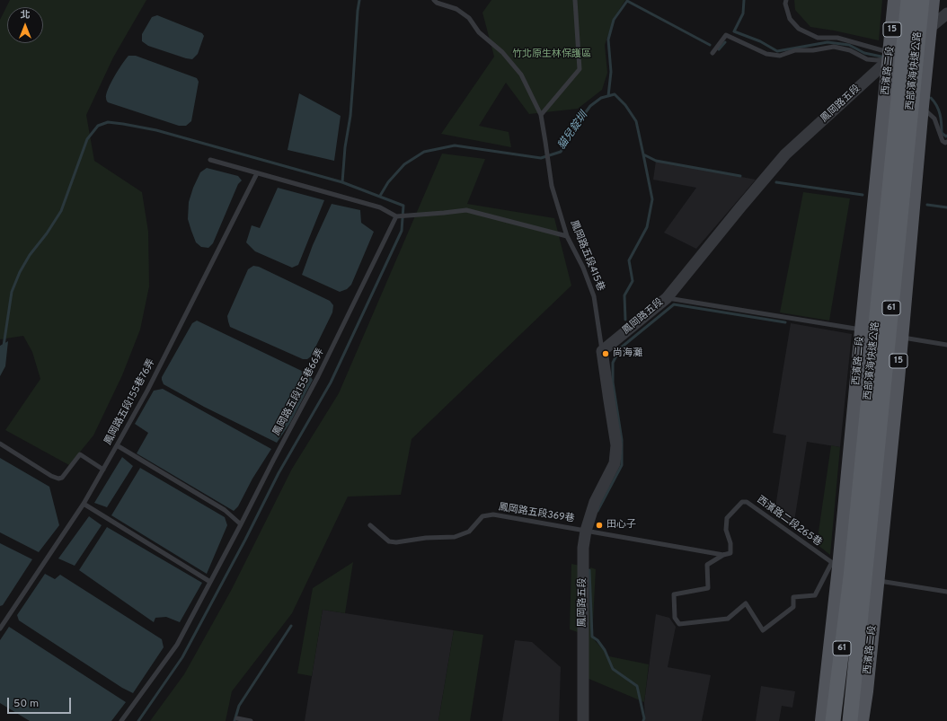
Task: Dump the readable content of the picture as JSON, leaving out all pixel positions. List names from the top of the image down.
{
  "streets": {
    "highway": ["西部濱海快速公路", "61"],
    "main road": ["15", "西濱路二段"],
    "street": ["鳳岡路五段"],
    "lane": [
      "鳳岡路五段415巷",
      "鳳岡路五段155巷66弄",
      "鳳岡路五段155巷76弄",
      "鳳岡路五段369巷",
      "西濱路二段265巷"
    ]
  },
  "crossings": [
    ["西濱路二段", "西部濱海快速公路"],
    ["西濱路二段", "鳳岡路五段"],
    ["西濱路二段", "西濱路二段265巷"],
    ["西部濱海快速公路", "鳳岡路五段"],
    ["西部濱海快速公路", "西濱路二段265巷"],
    ["鳳岡路五段", "鳳岡路五段415巷"],
    ["鳳岡路五段", "鳳岡路五段369巷"]
  ],
  "water": ["貓兒錠圳"],
  "parks": ["竹北原生林保護區"],
  "places": ["尚海灘", "田心子"],
  "scale_bar": "50 m",
  "north": "top"
}
